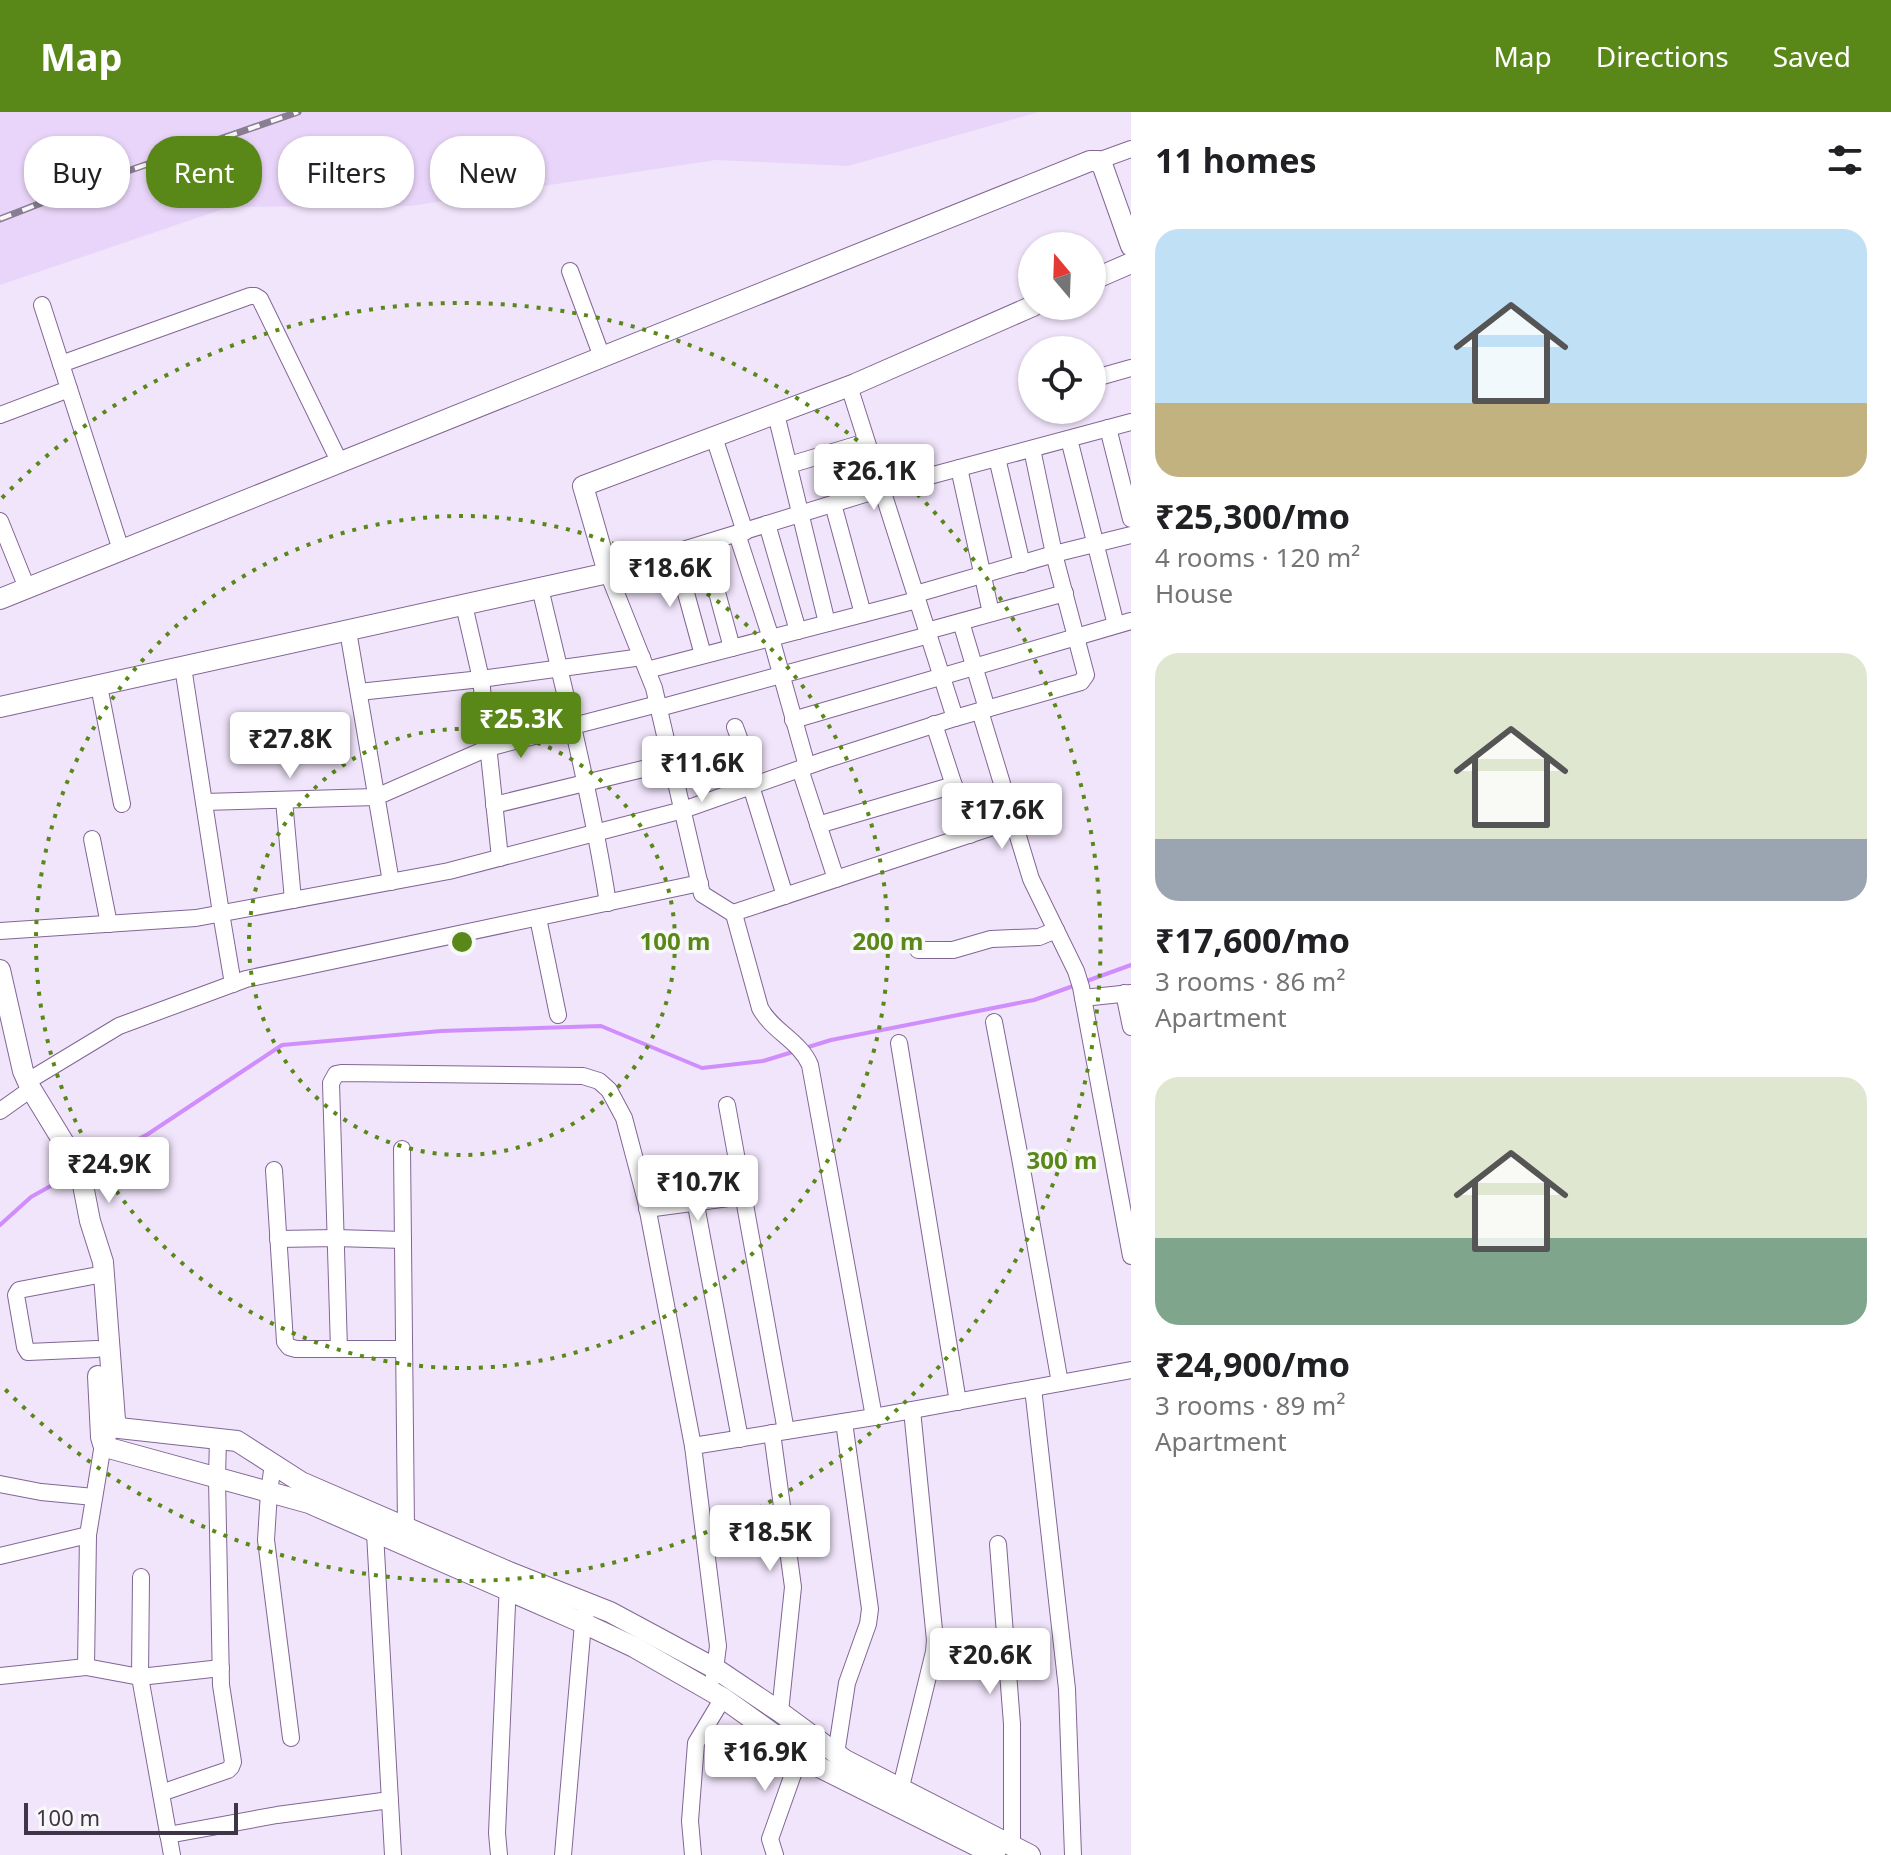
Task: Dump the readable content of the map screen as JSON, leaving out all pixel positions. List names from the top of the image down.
{
  "scale_bar": "100 m",
  "north": "top",
  "page": {
    "header": "Map",
    "nav": ["Map", "Directions", "Saved"],
    "heading": "11 homes",
    "chip": [
      "Buy",
      "Rent",
      "Filters",
      "New"
    ],
    "list": [
      {
        "name": "₹25,300/mo",
        "note": "4 rooms · 120 m² · House"
      },
      {
        "name": "₹17,600/mo",
        "note": "3 rooms · 86 m² · Apartment"
      },
      {
        "name": "₹24,900/mo",
        "note": "3 rooms · 89 m² · Apartment"
      }
    ],
    "price": [
      "₹26.1K",
      "₹18.6K",
      "₹25.3K",
      "₹27.8K",
      "₹11.6K",
      "₹17.6K",
      "₹24.9K",
      "₹10.7K",
      "₹18.5K",
      "₹20.6K",
      "₹16.9K"
    ],
    "scale": "100 m"
  },
  "rings": ["100 m", "200 m", "300 m"]
}
